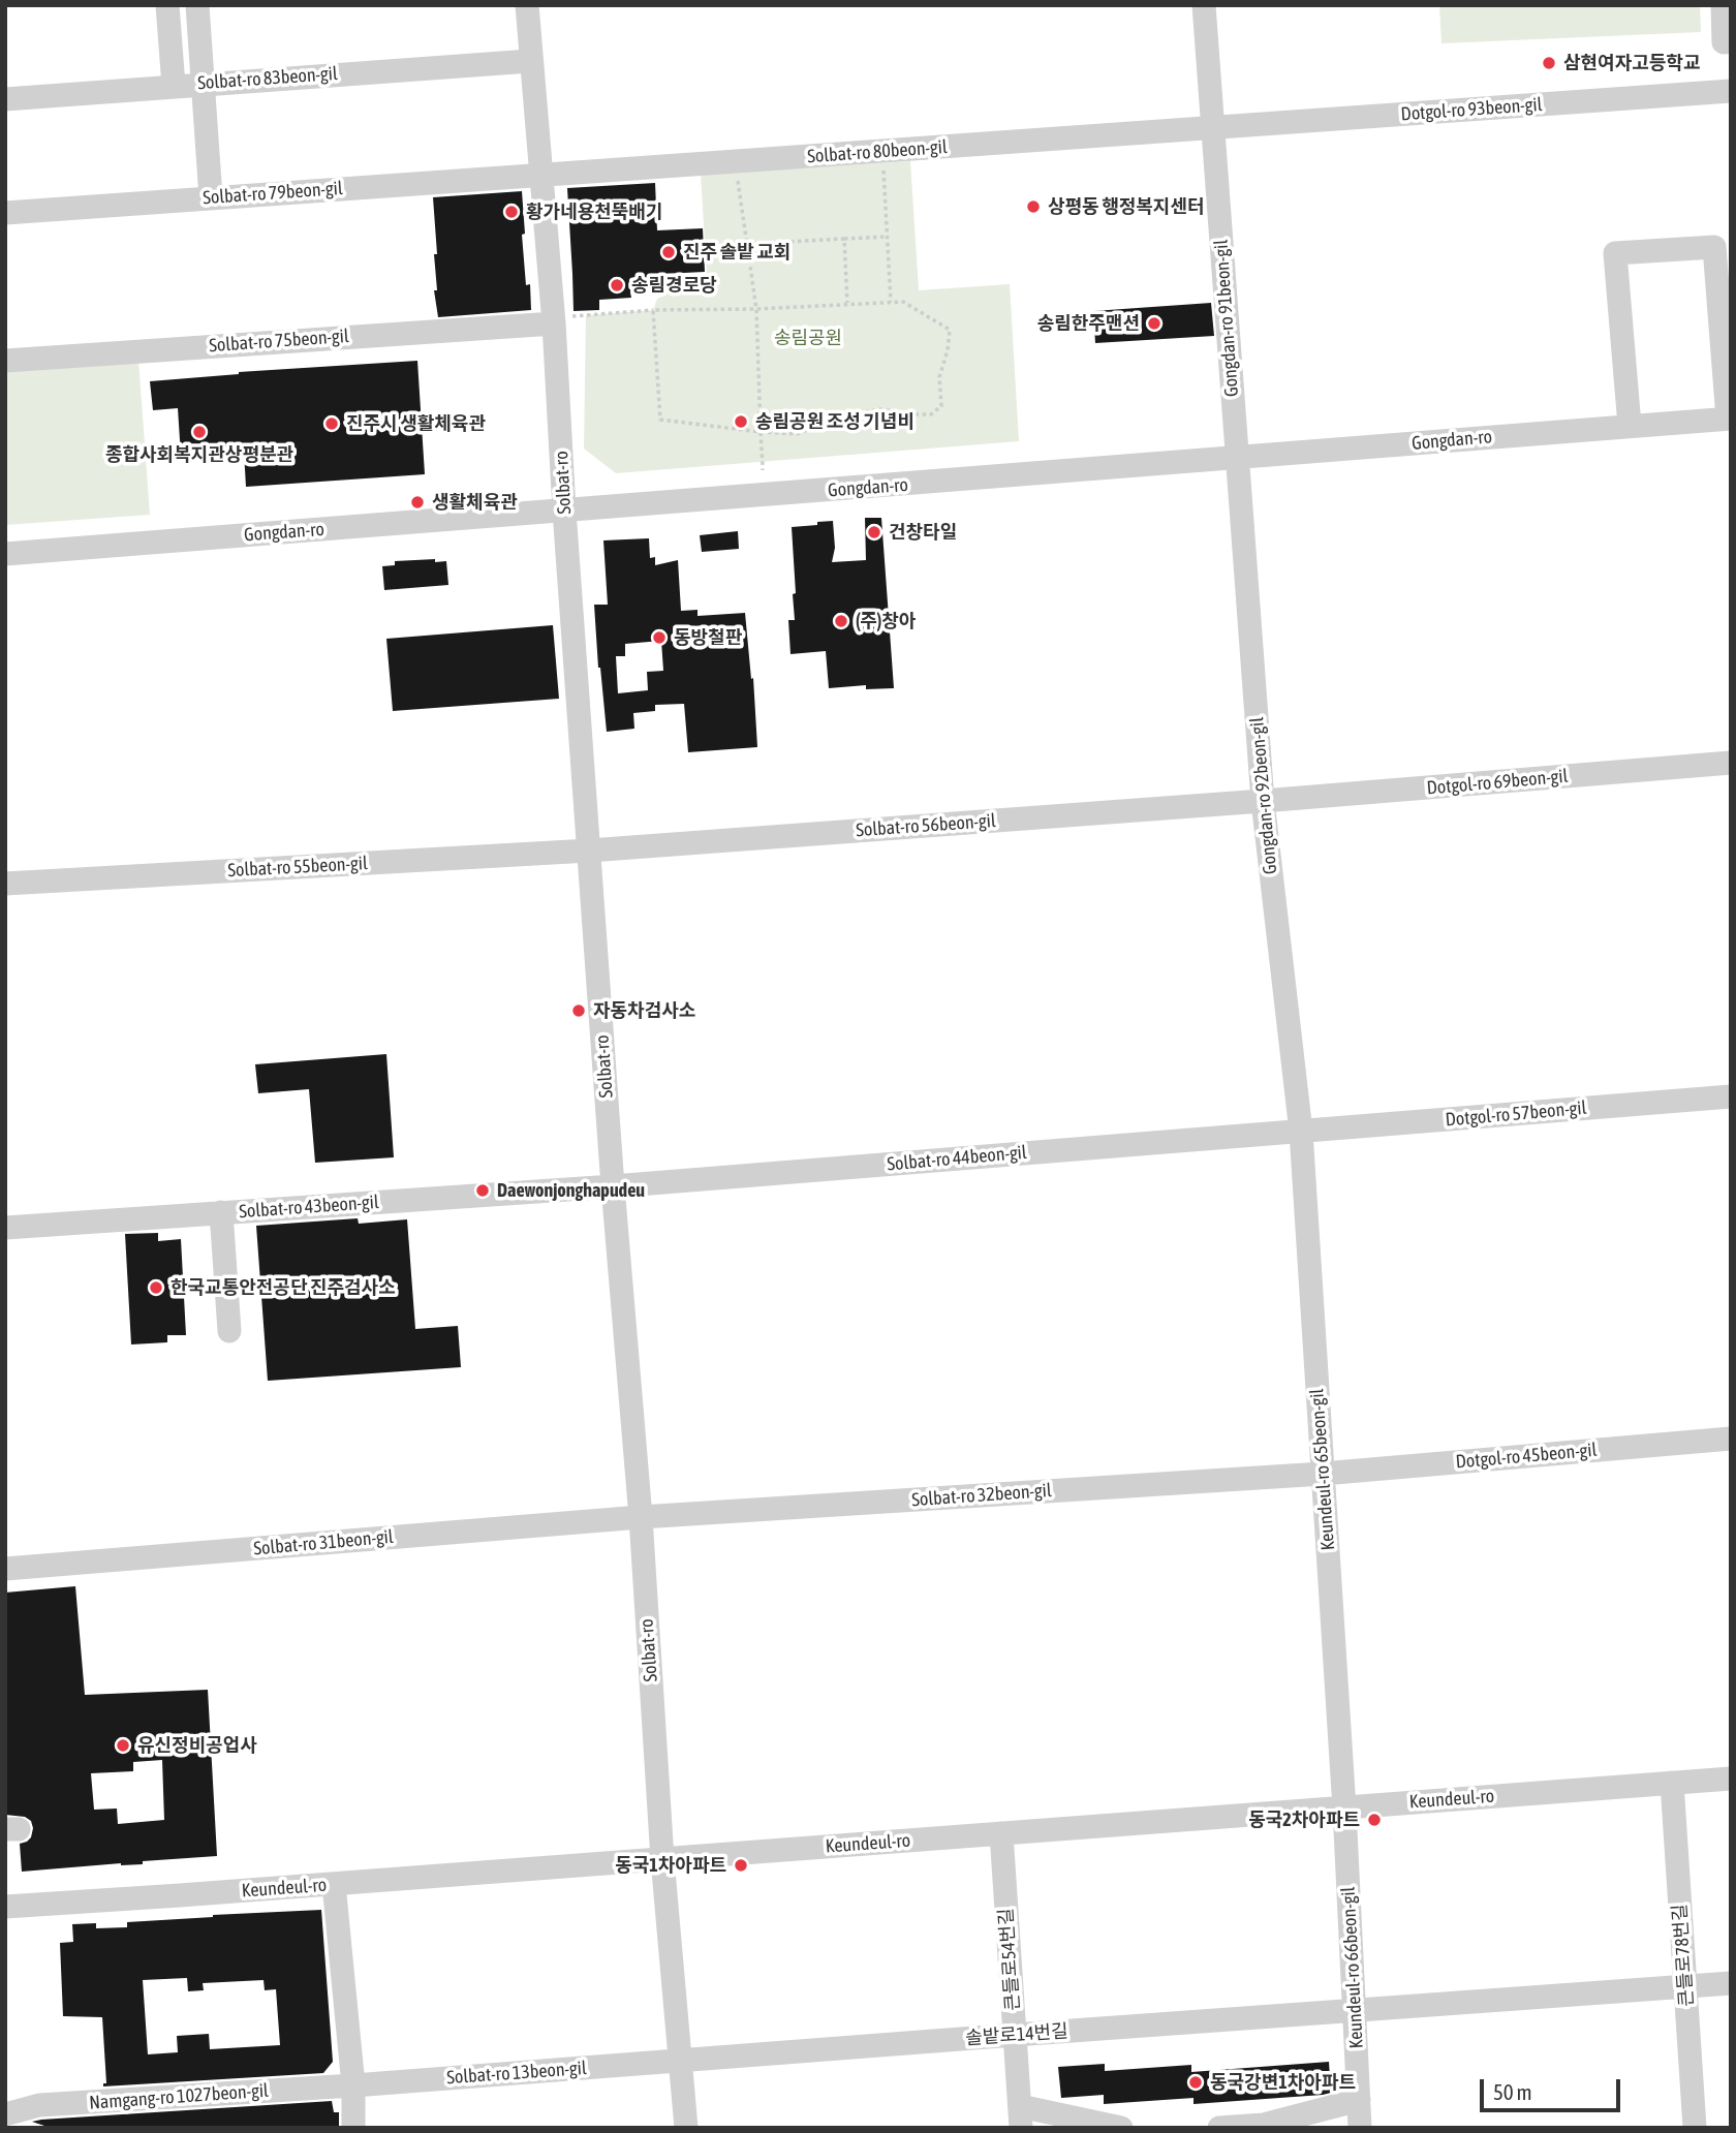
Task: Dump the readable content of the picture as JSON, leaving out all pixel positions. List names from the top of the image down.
{
  "streets": {
    "street": [
      "Solbat-ro 83beon-gil",
      "Dotgol-ro 93beon-gil",
      "Solbat-ro 80beon-gil",
      "Solbat-ro 79beon-gil",
      "Gongdan-ro 91beon-gil",
      "Solbat-ro 75beon-gil",
      "Gongdan-ro",
      "Solbat-ro",
      "Dotgol-ro 69beon-gil",
      "Gongdan-ro 92beon-gil",
      "Solbat-ro 56beon-gil",
      "Solbat-ro 55beon-gil",
      "Dotgol-ro 57beon-gil",
      "Solbat-ro 44beon-gil",
      "Solbat-ro 43beon-gil",
      "Dotgol-ro 45beon-gil",
      "Keundeul-ro 65beon-gil",
      "Solbat-ro 32beon-gil",
      "Solbat-ro 31beon-gil",
      "Keundeul-ro",
      "큰들로78번길",
      "큰들로54번길",
      "Keundeul-ro 66beon-gil",
      "솔밭로14번길",
      "Solbat-ro 13beon-gil",
      "Namgang-ro 1027beon-gil"
    ]
  },
  "crossings": [
    ["Solbat-ro 83beon-gil", "Solbat-ro"],
    ["Dotgol-ro 93beon-gil", "Solbat-ro 80beon-gil"],
    ["Dotgol-ro 93beon-gil", "Gongdan-ro 91beon-gil"],
    ["Solbat-ro 80beon-gil", "Solbat-ro 79beon-gil"],
    ["Solbat-ro 80beon-gil", "Gongdan-ro 91beon-gil"],
    ["Solbat-ro 80beon-gil", "Solbat-ro"],
    ["Solbat-ro 79beon-gil", "Solbat-ro"],
    ["Gongdan-ro 91beon-gil", "Gongdan-ro"],
    ["Gongdan-ro 91beon-gil", "Gongdan-ro 92beon-gil"],
    ["Solbat-ro 75beon-gil", "Solbat-ro"],
    ["Gongdan-ro", "Solbat-ro"],
    ["Gongdan-ro", "Gongdan-ro 92beon-gil"],
    ["Solbat-ro", "Solbat-ro 56beon-gil"],
    ["Solbat-ro", "Solbat-ro 55beon-gil"],
    ["Solbat-ro", "Solbat-ro 44beon-gil"],
    ["Solbat-ro", "Solbat-ro 43beon-gil"],
    ["Solbat-ro", "Solbat-ro 32beon-gil"],
    ["Solbat-ro", "Solbat-ro 31beon-gil"],
    ["Solbat-ro", "Keundeul-ro"],
    ["Solbat-ro", "솔밭로14번길"],
    ["Solbat-ro", "Solbat-ro 13beon-gil"],
    ["Dotgol-ro 69beon-gil", "Gongdan-ro 92beon-gil"],
    ["Dotgol-ro 69beon-gil", "Solbat-ro 56beon-gil"],
    ["Gongdan-ro 92beon-gil", "Solbat-ro 56beon-gil"],
    ["Gongdan-ro 92beon-gil", "Dotgol-ro 57beon-gil"],
    ["Gongdan-ro 92beon-gil", "Solbat-ro 44beon-gil"],
    ["Gongdan-ro 92beon-gil", "Keundeul-ro 65beon-gil"],
    ["Solbat-ro 56beon-gil", "Solbat-ro 55beon-gil"],
    ["Dotgol-ro 57beon-gil", "Solbat-ro 44beon-gil"],
    ["Dotgol-ro 57beon-gil", "Keundeul-ro 65beon-gil"],
    ["Solbat-ro 44beon-gil", "Solbat-ro 43beon-gil"],
    ["Solbat-ro 44beon-gil", "Keundeul-ro 65beon-gil"],
    ["Dotgol-ro 45beon-gil", "Keundeul-ro 65beon-gil"],
    ["Dotgol-ro 45beon-gil", "Solbat-ro 32beon-gil"],
    ["Keundeul-ro 65beon-gil", "Solbat-ro 32beon-gil"],
    ["Keundeul-ro 65beon-gil", "Keundeul-ro"],
    ["Keundeul-ro 65beon-gil", "Keundeul-ro 66beon-gil"],
    ["Solbat-ro 32beon-gil", "Solbat-ro 31beon-gil"],
    ["Keundeul-ro", "큰들로78번길"],
    ["Keundeul-ro", "큰들로54번길"],
    ["Keundeul-ro", "Keundeul-ro 66beon-gil"],
    ["큰들로78번길", "솔밭로14번길"],
    ["큰들로54번길", "솔밭로14번길"],
    ["Keundeul-ro 66beon-gil", "솔밭로14번길"],
    ["솔밭로14번길", "Solbat-ro 13beon-gil"],
    ["Solbat-ro 13beon-gil", "Namgang-ro 1027beon-gil"]
  ],
  "parks": ["송림공원"],
  "places": [
    "삼현여자고등학교",
    "상평동 행정복지센터",
    "황가네용천뚝배기",
    "진주 솔밭 교회",
    "송림경로당",
    "송림한주맨션",
    "송림공원 조성 기념비",
    "진주시 생활체육관",
    "종합사회복지관상평분관",
    "생활체육관",
    "건창타일",
    "(주)창아",
    "동방철판",
    "자동차검사소",
    "Daewonjonghapudeu",
    "한국교통안전공단 진주검사소",
    "유신정비공업사",
    "동국2차아파트",
    "동국1차아파트",
    "동국강변1차아파트"
  ],
  "scale_bar": "50 m"
}
